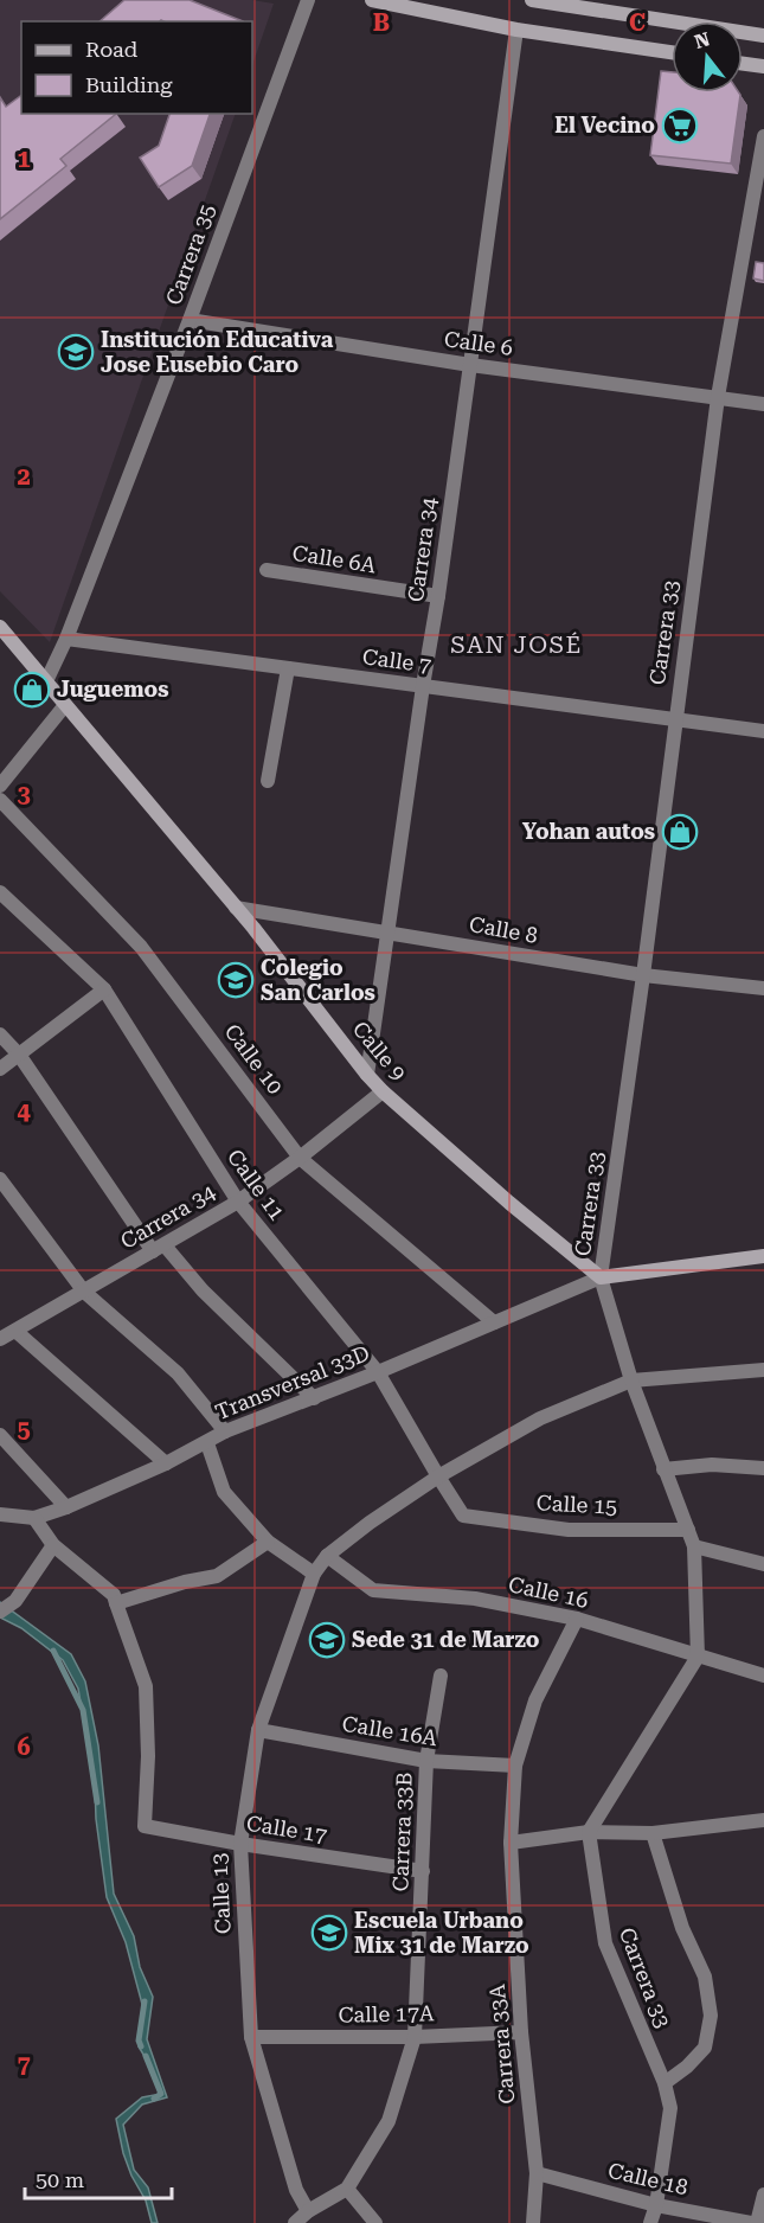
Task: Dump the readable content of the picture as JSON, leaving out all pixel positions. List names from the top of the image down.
{
  "streets": {
    "street": [
      "Carrera 35",
      "Calle 6",
      "Carrera 34",
      "Calle 6A",
      "Carrera 33",
      "Calle 7",
      "Calle 8",
      "Calle 9",
      "Calle 10",
      "Calle 11",
      "Transversal 33D",
      "Calle 15",
      "Calle 16",
      "Calle 16A",
      "Calle 17",
      "Carrera 33B",
      "Calle 13",
      "Calle 17A",
      "Carrera 33A",
      "Calle 18"
    ]
  },
  "crossings": [
    ["Carrera 35", "Calle 6"],
    ["Carrera 35", "Calle 7"],
    ["Carrera 35", "Calle 9"],
    ["Calle 6", "Carrera 34"],
    ["Calle 6", "Carrera 33"],
    ["Carrera 34", "Calle 6A"],
    ["Carrera 34", "Calle 7"],
    ["Carrera 34", "Calle 8"],
    ["Carrera 34", "Calle 9"],
    ["Carrera 34", "Calle 10"],
    ["Carrera 34", "Calle 11"],
    ["Carrera 33", "Calle 7"],
    ["Carrera 33", "Calle 8"],
    ["Carrera 33", "Calle 9"],
    ["Carrera 33", "Transversal 33D"],
    ["Carrera 33", "Calle 15"],
    ["Carrera 33", "Calle 16"],
    ["Carrera 33", "Calle 13"],
    ["Carrera 33", "Calle 18"],
    ["Calle 8", "Calle 9"],
    ["Calle 9", "Transversal 33D"],
    ["Calle 10", "Transversal 33D"],
    ["Calle 11", "Transversal 33D"],
    ["Calle 11", "Calle 15"],
    ["Calle 11", "Calle 13"],
    ["Calle 16", "Calle 13"],
    ["Calle 16", "Carrera 33A"],
    ["Calle 16A", "Carrera 33B"],
    ["Calle 16A", "Calle 13"],
    ["Calle 16A", "Carrera 33A"],
    ["Calle 17", "Carrera 33B"],
    ["Calle 17", "Calle 13"],
    ["Carrera 33B", "Calle 17A"],
    ["Calle 13", "Calle 17A"],
    ["Calle 17A", "Carrera 33A"],
    ["Carrera 33A", "Calle 18"]
  ],
  "districts": ["SAN JOSÉ"],
  "places": {
    "supermarket": ["El Vecino"],
    "school or university": [
      "Institución Educativa Jose Eusebio Caro",
      "Colegio San Carlos",
      "Sede 31 de Marzo",
      "Escuela Urbano Mix 31 de Marzo"
    ],
    "shop": ["Juguemos", "Yohan autos"]
  },
  "legend": ["Road", "Building"],
  "scale_bar": "50 m",
  "north": "top",
  "grid": {
    "columns": ["B", "C"],
    "rows": [
      "1",
      "2",
      "3",
      "4",
      "5",
      "6",
      "7"
    ]
  }
}
